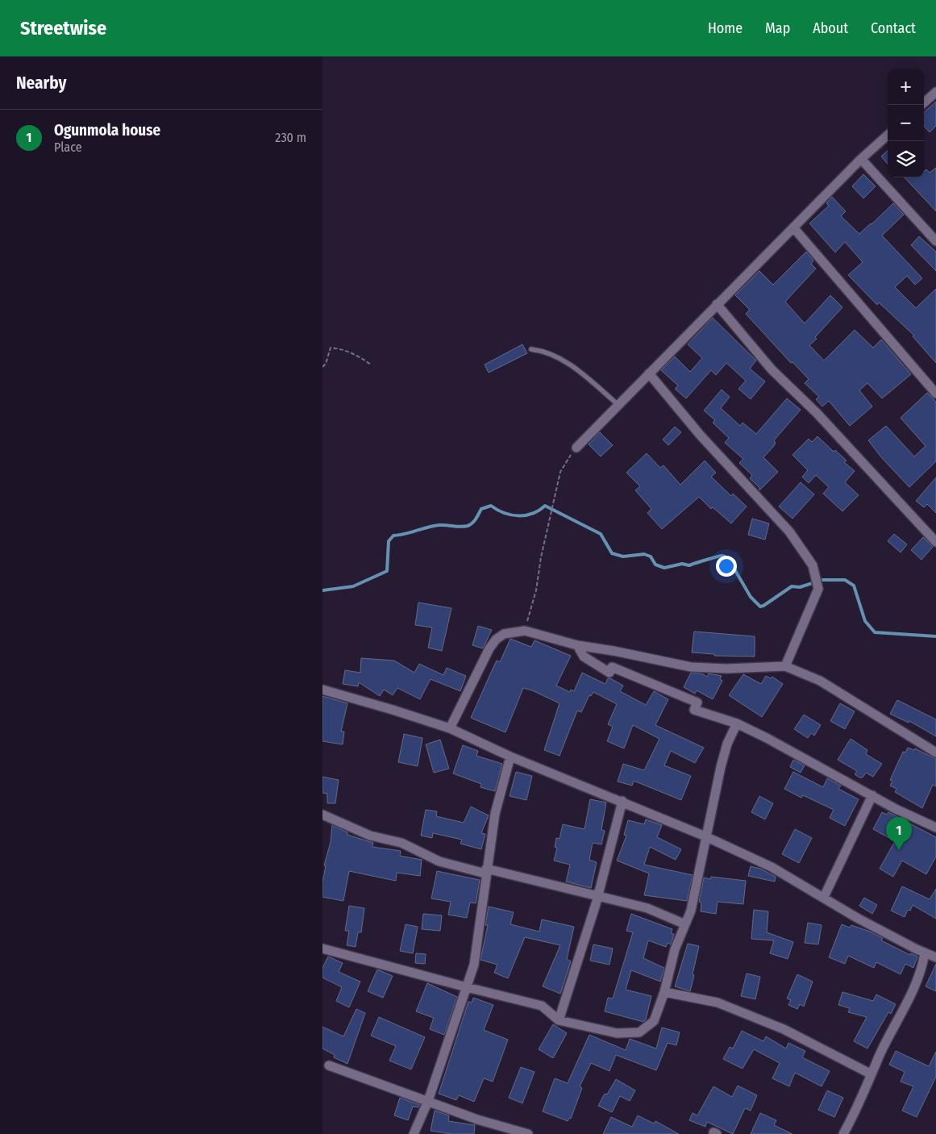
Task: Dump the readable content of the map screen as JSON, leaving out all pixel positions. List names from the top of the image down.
{
  "page": {
    "header": "Streetwise",
    "nav": [
      "Home",
      "Map",
      "About",
      "Contact"
    ],
    "heading": "Nearby",
    "map_buttons": ["+", "−"],
    "list": [
      {
        "mark": "1",
        "name": "Ogunmola house",
        "note": "Place",
        "value": "230 m"
      }
    ],
    "pins": "1"
  }
}
